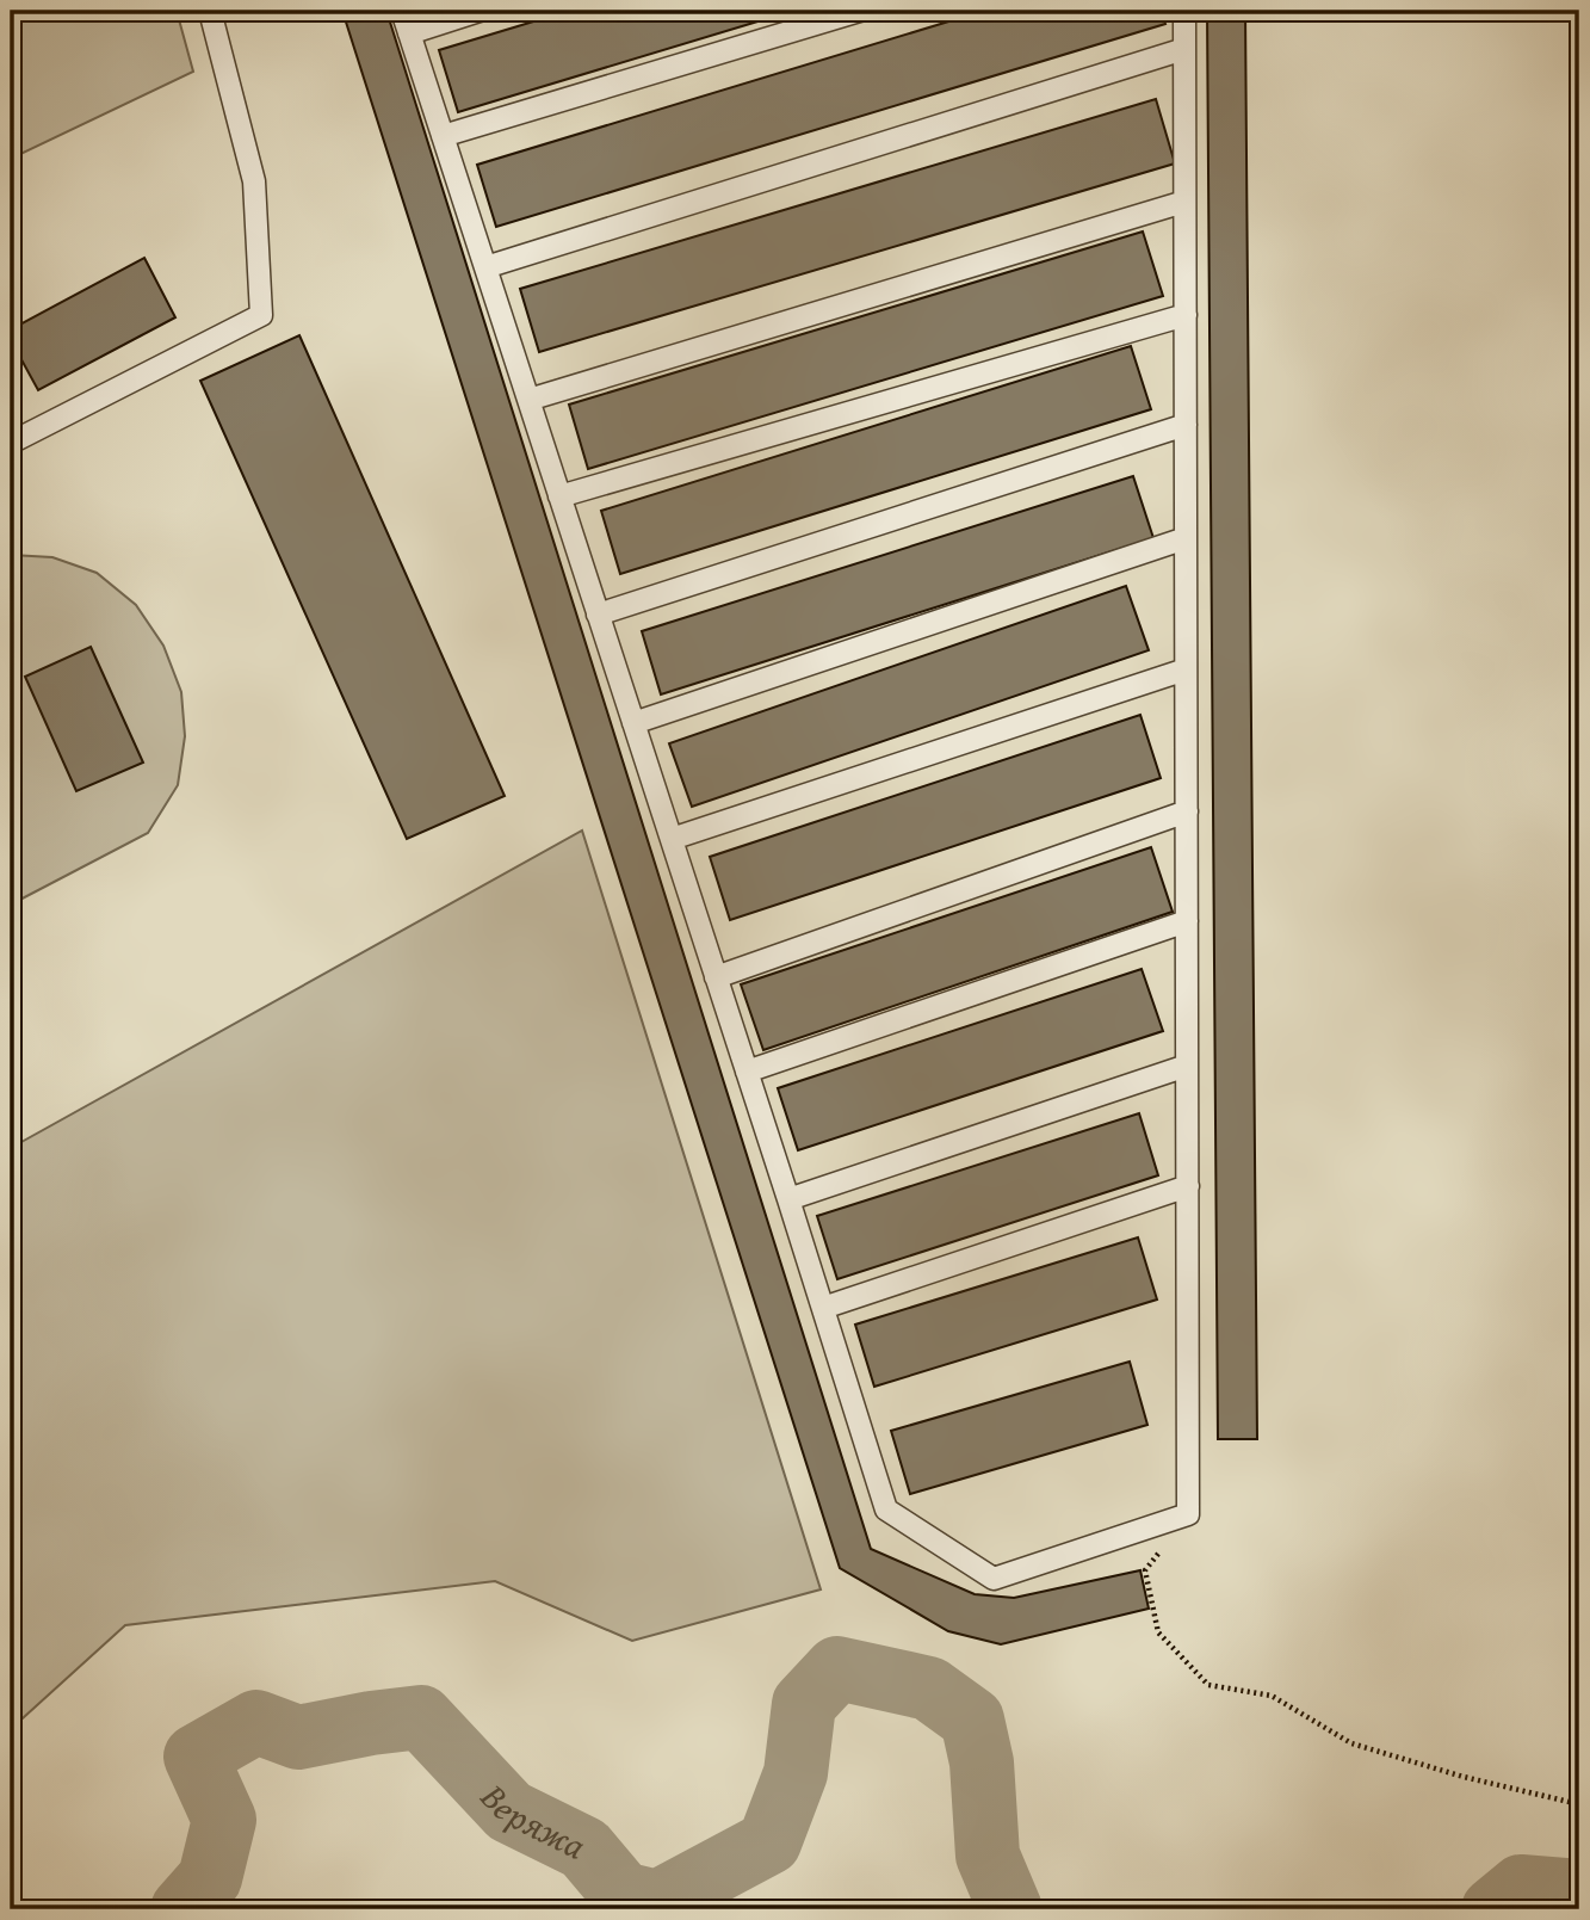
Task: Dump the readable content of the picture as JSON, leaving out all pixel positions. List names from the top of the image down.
{
  "water": ["Веряжа"]
}
